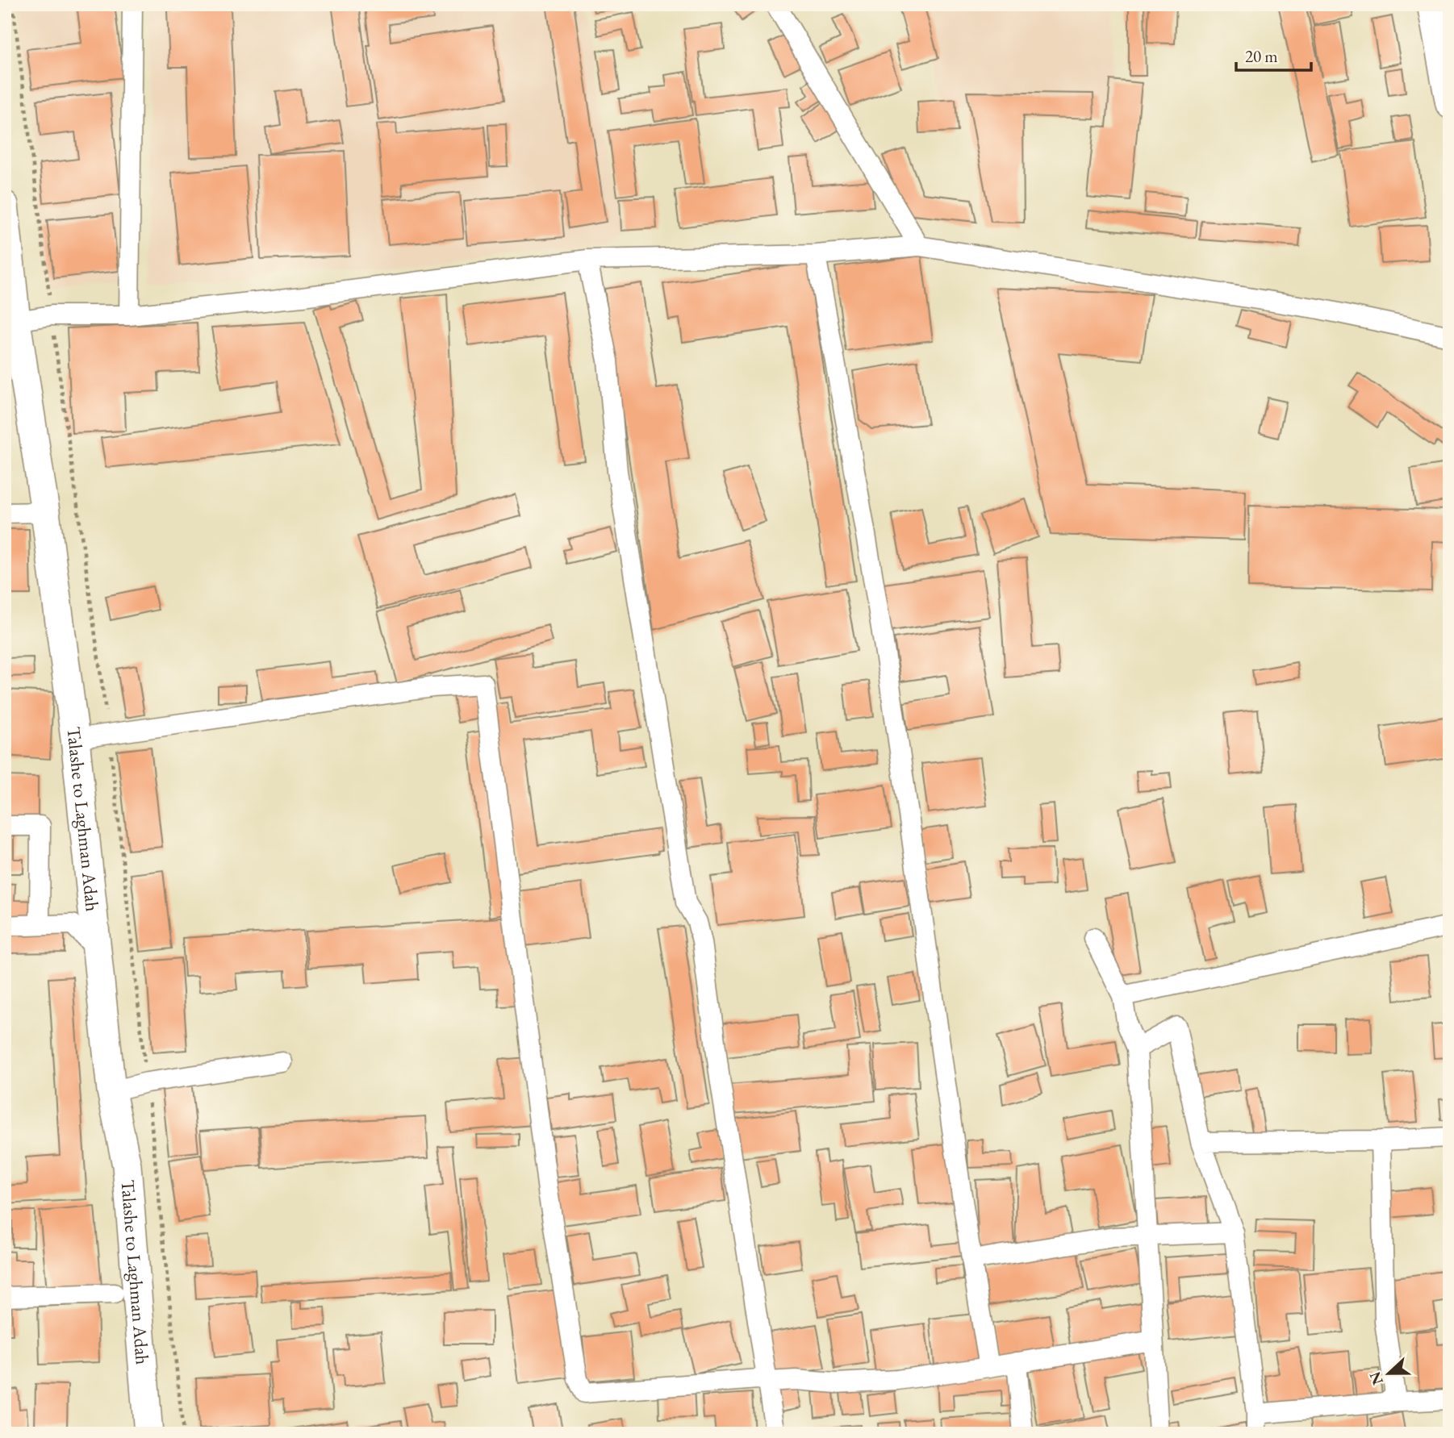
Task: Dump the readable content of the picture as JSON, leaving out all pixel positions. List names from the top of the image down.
{
  "streets": {
    "main road": ["Talashe to Laghman Adah"]
  },
  "scale_bar": "20 m",
  "north": "left"
}
